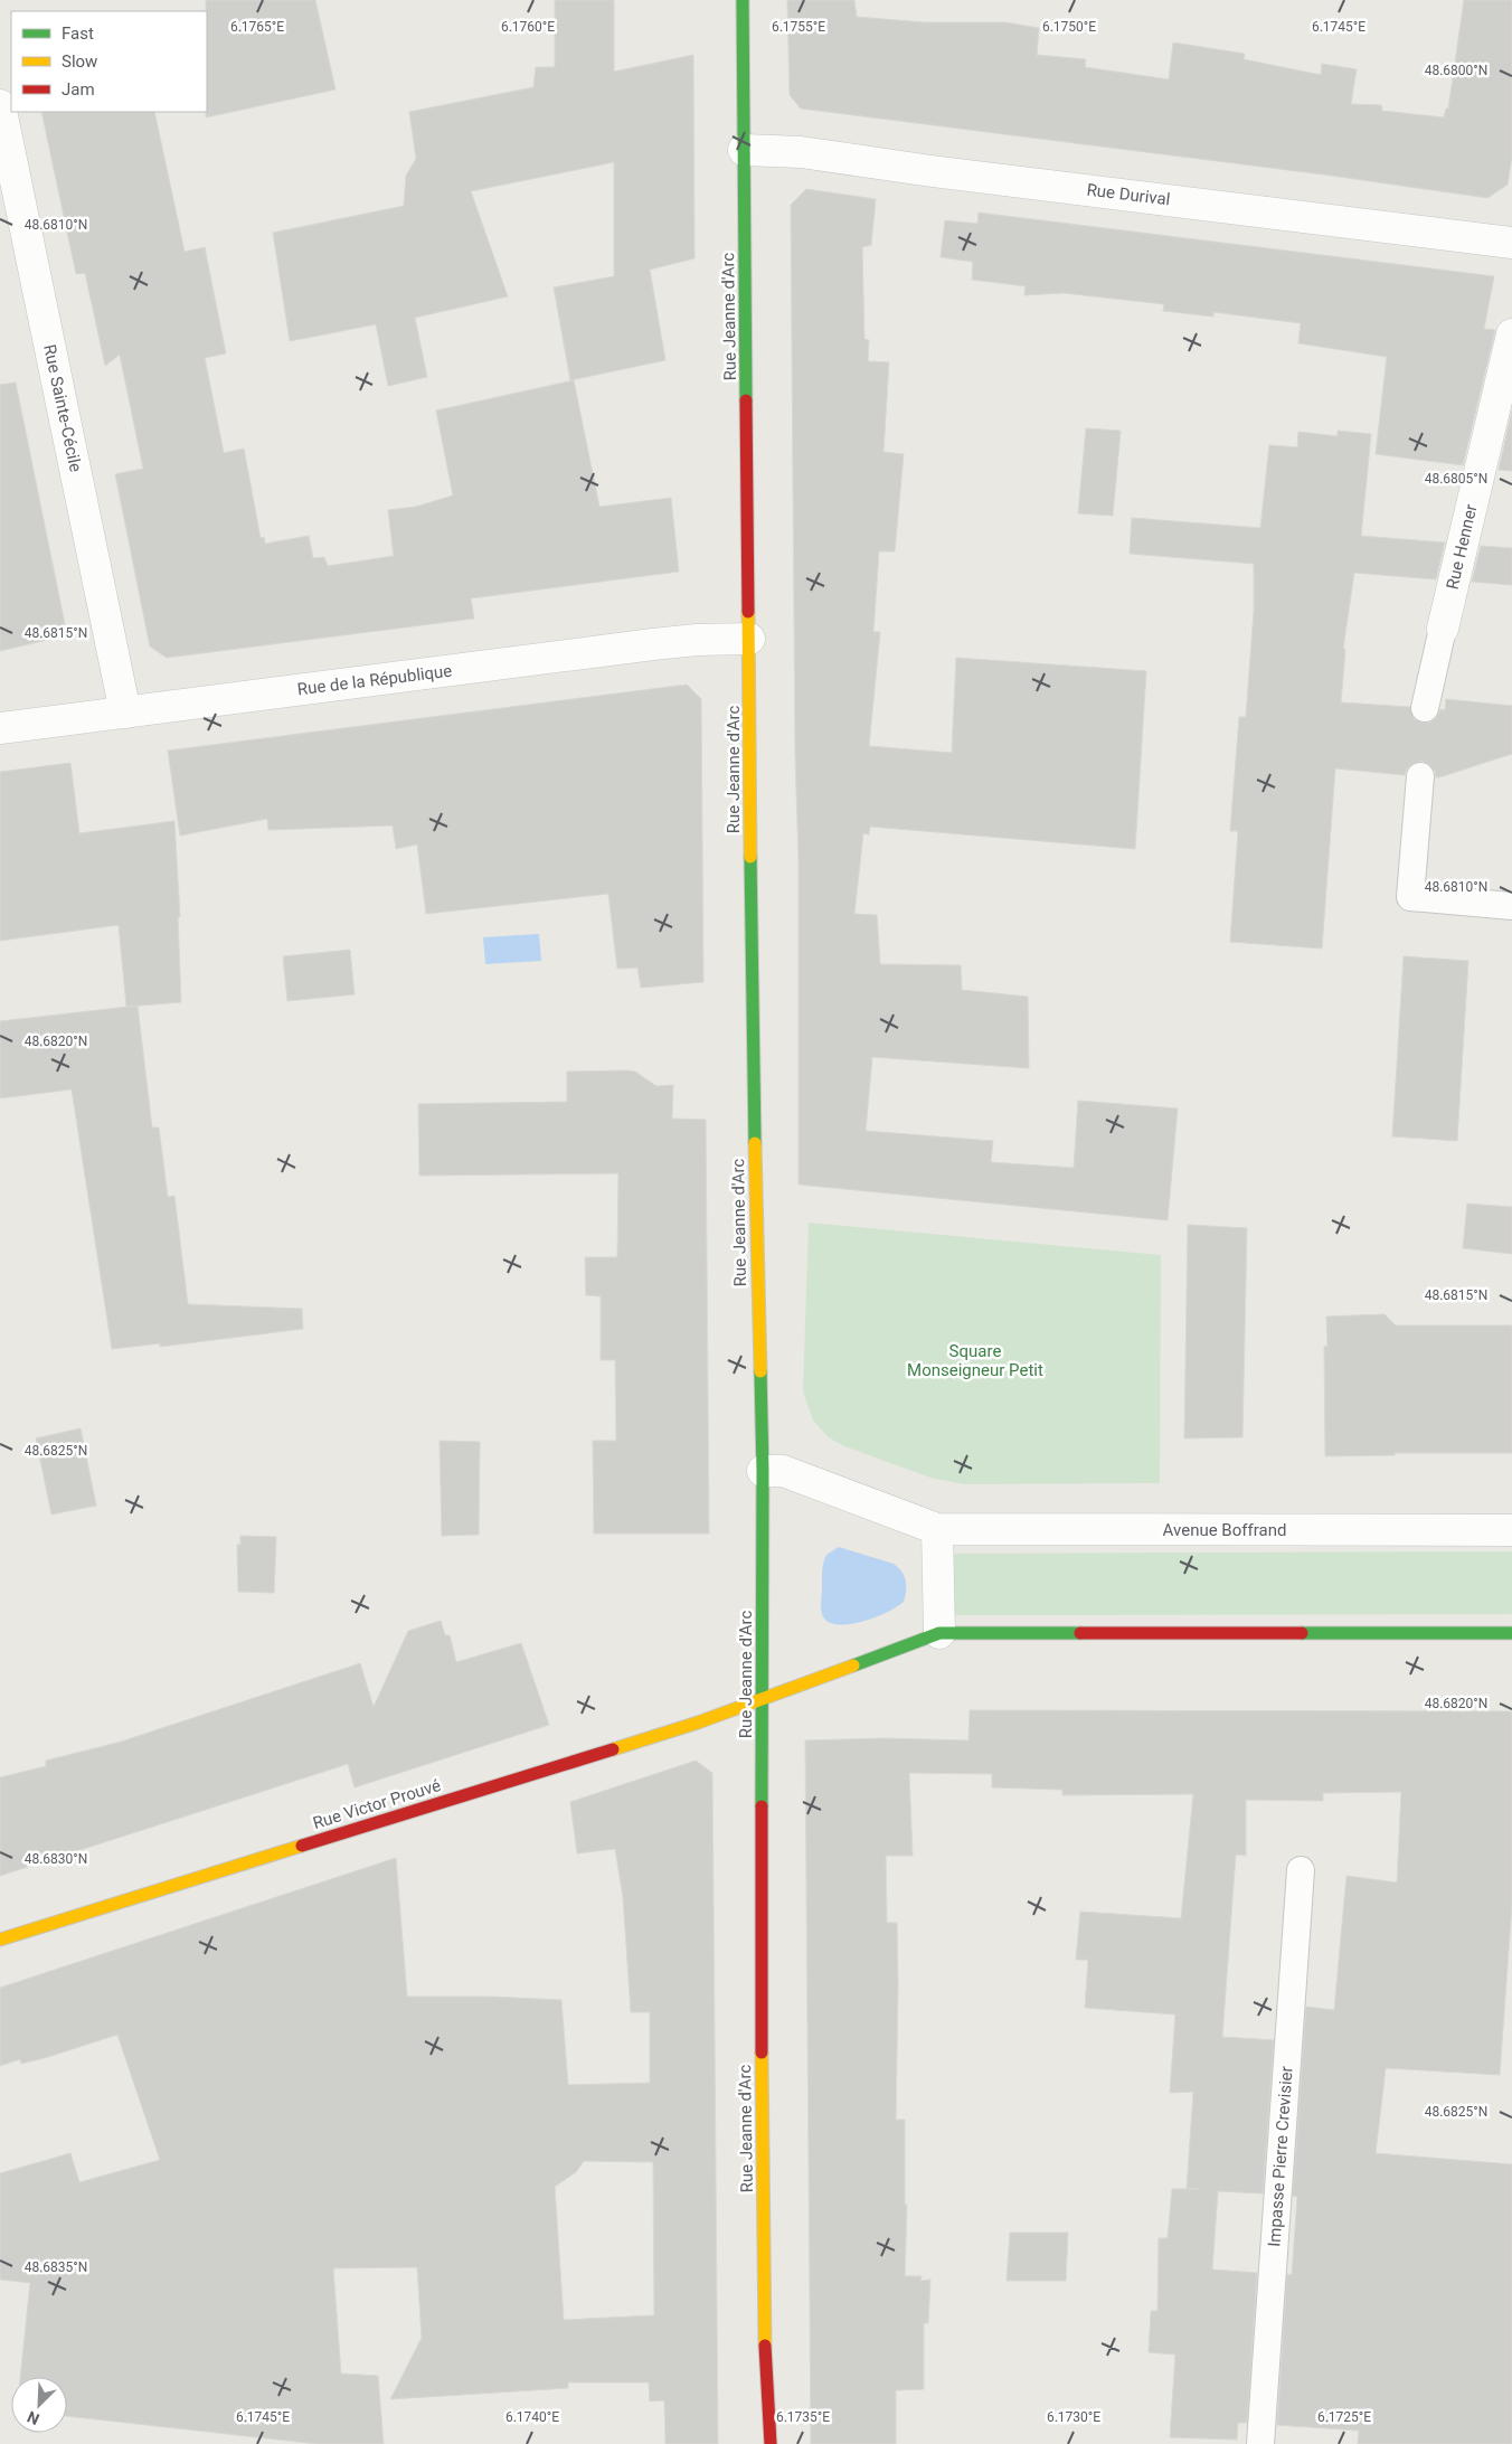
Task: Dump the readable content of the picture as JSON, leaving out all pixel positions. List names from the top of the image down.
{
  "streets": {
    "main road": ["Rue Jeanne d'Arc", "Rue Victor Prouvé"],
    "street": [
      "Rue Durival",
      "Rue Sainte-Cécile",
      "Rue Henner",
      "Rue de la République",
      "Avenue Boffrand"
    ],
    "lane": ["Impasse Pierre Crevisier"]
  },
  "crossings": [
    ["Rue Durival", "Rue Jeanne d'Arc"],
    ["Rue Jeanne d'Arc", "Rue de la République"],
    ["Rue Jeanne d'Arc", "Avenue Boffrand"],
    ["Rue Jeanne d'Arc", "Rue Victor Prouvé"],
    ["Rue Sainte-Cécile", "Rue de la République"]
  ],
  "parks": ["Square Monseigneur Petit"],
  "legend": ["Fast", "Slow", "Jam"],
  "north": "bottom left",
  "coordinates": [
    "6.1745°E",
    "6.1765°E",
    "6.1760°E",
    "6.1755°E",
    "6.1750°E",
    "48.6800°N",
    "48.6810°N",
    "48.6805°N",
    "48.6815°N",
    "48.6820°N",
    "48.6825°N",
    "48.6830°N",
    "48.6835°N",
    "6.1740°E",
    "6.1735°E",
    "6.1730°E",
    "6.1725°E"
  ]
}
